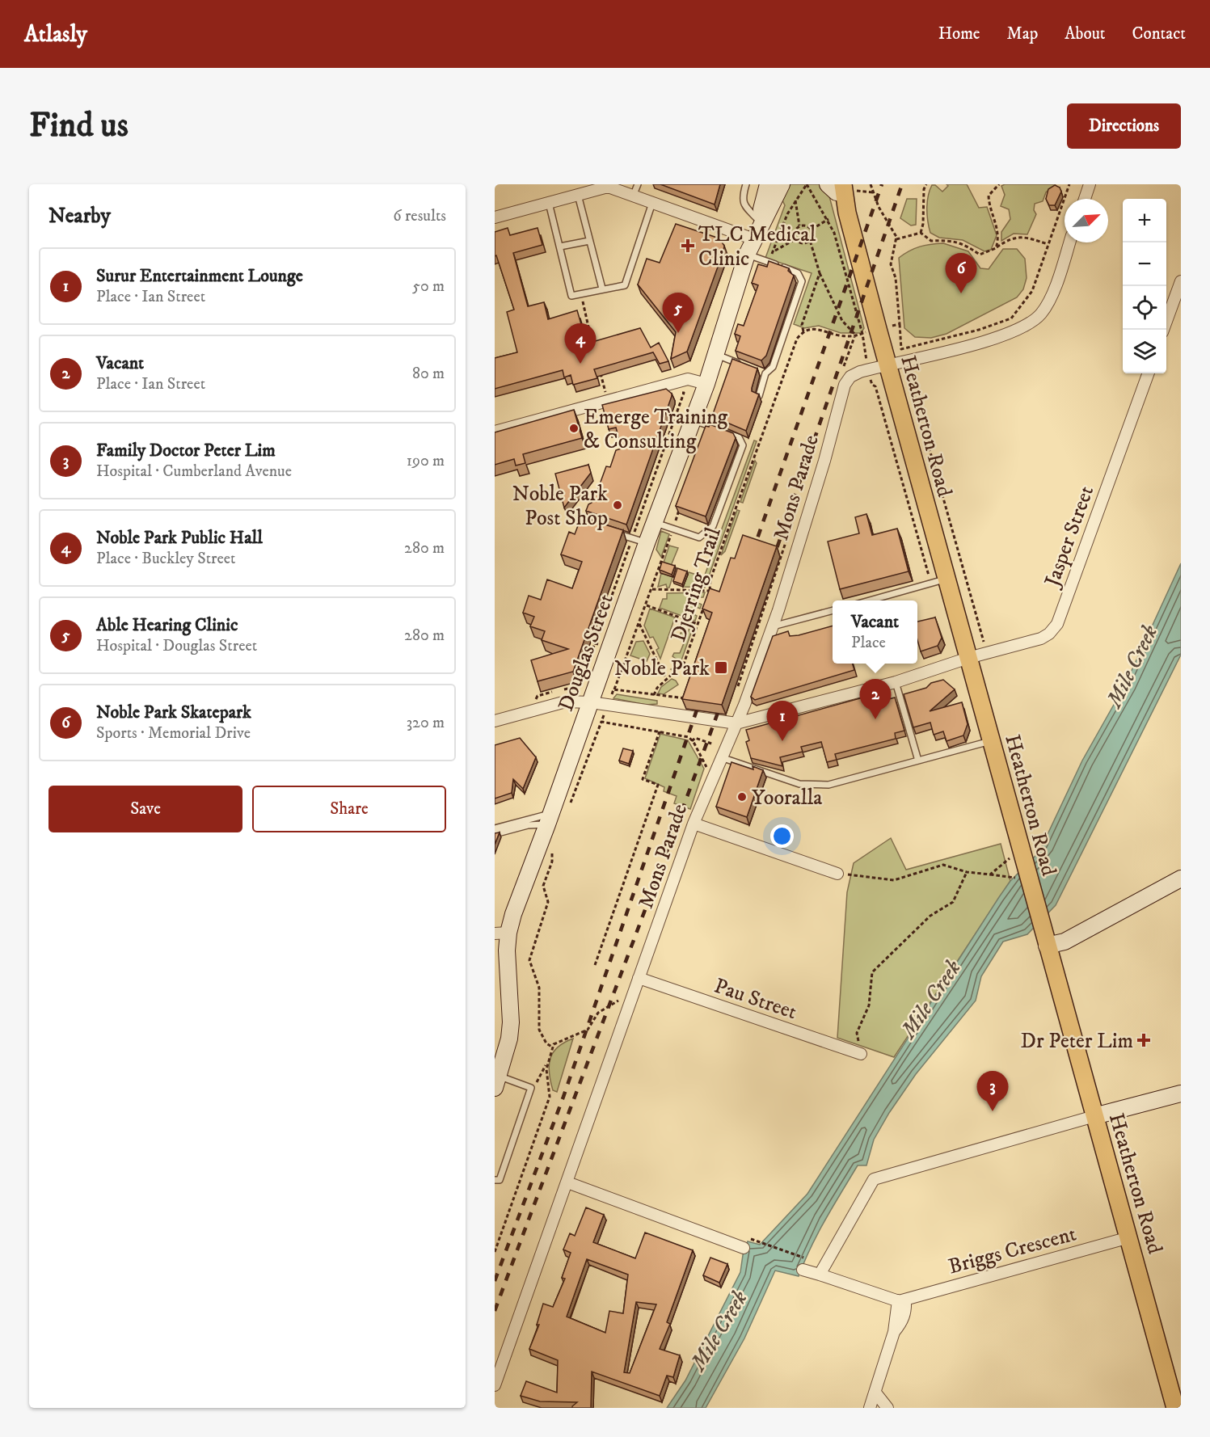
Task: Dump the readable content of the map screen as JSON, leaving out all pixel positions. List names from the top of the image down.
{
  "streets": {
    "main road": ["Heatherton Road", "Douglas Street"],
    "street": [
      "Mons Parade",
      "Jasper Street",
      "Pau Street",
      "Briggs Crescent"
    ],
    "path": ["Djerring Trail"]
  },
  "crossings": [
    ["Heatherton Road", "Mons Parade"],
    ["Heatherton Road", "Jasper Street"],
    ["Heatherton Road", "Briggs Crescent"],
    ["Mons Parade", "Jasper Street"],
    ["Mons Parade", "Pau Street"]
  ],
  "water": ["Mile Creek"],
  "places": {
    "health": ["TLC Medical Clinic", "Dr Peter Lim"],
    "other": ["Emerge Training & Consulting", "Noble Park Post Shop", "Yooralla"],
    "transit": ["Noble Park"]
  },
  "north": "top right",
  "page": {
    "header": "Atlasly",
    "nav": [
      "Home",
      "Map",
      "About",
      "Contact"
    ],
    "buttons": [
      "Directions",
      ["Save", "Share"]
    ],
    "title": "Find us",
    "heading": ["Nearby", "6 results"],
    "map_buttons": ["+", "−"],
    "list": [
      {
        "mark": "1",
        "name": "Surur Entertainment Lounge",
        "note": "Place · Ian Street",
        "value": "50 m"
      },
      {
        "mark": "2",
        "name": "Vacant",
        "note": "Place · Ian Street",
        "value": "80 m"
      },
      {
        "mark": "3",
        "name": "Family Doctor Peter Lim",
        "note": "Hospital · Cumberland Avenue",
        "value": "190 m"
      },
      {
        "mark": "4",
        "name": "Noble Park Public Hall",
        "note": "Place · Buckley Street",
        "value": "280 m"
      },
      {
        "mark": "5",
        "name": "Able Hearing Clinic",
        "note": "Hospital · Douglas Street",
        "value": "280 m"
      },
      {
        "mark": "6",
        "name": "Noble Park Skatepark",
        "note": "Sports · Memorial Drive",
        "value": "320 m"
      }
    ],
    "pins": [
      "6",
      "5",
      "4",
      "2",
      "1",
      "3"
    ],
    "popup": ["Vacant", "Place"]
  }
}
